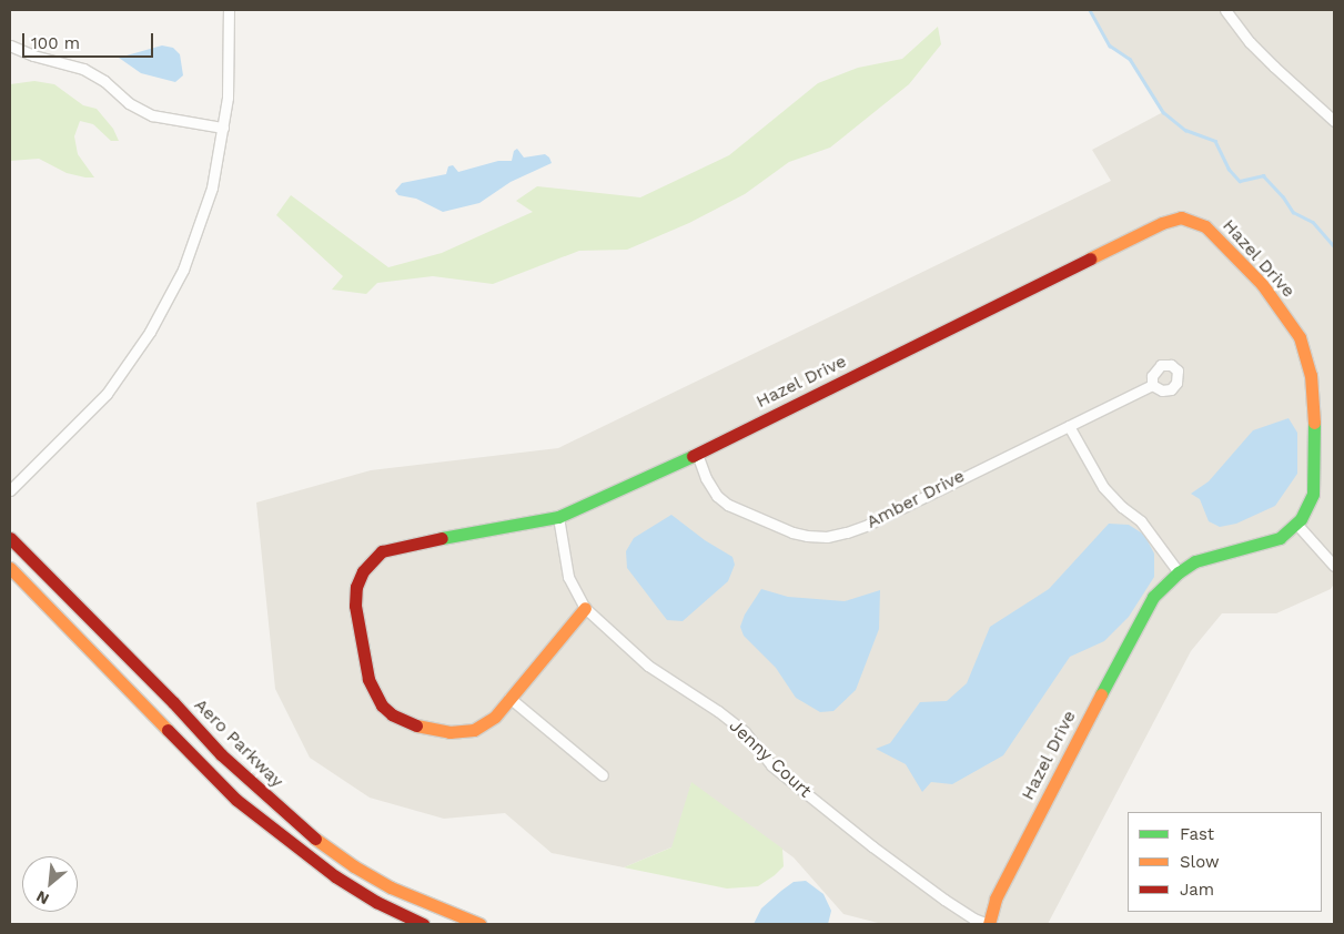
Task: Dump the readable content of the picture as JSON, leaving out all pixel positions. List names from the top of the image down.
{
  "streets": {
    "street": [
      "Hazel Drive",
      "Amber Drive",
      "Aero Parkway",
      "Jenny Court"
    ]
  },
  "crossings": [
    ["Hazel Drive", "Amber Drive"],
    ["Hazel Drive", "Jenny Court"]
  ],
  "legend": ["Fast", "Slow", "Jam"],
  "scale_bar": "100 m",
  "north": "bottom left"
}
